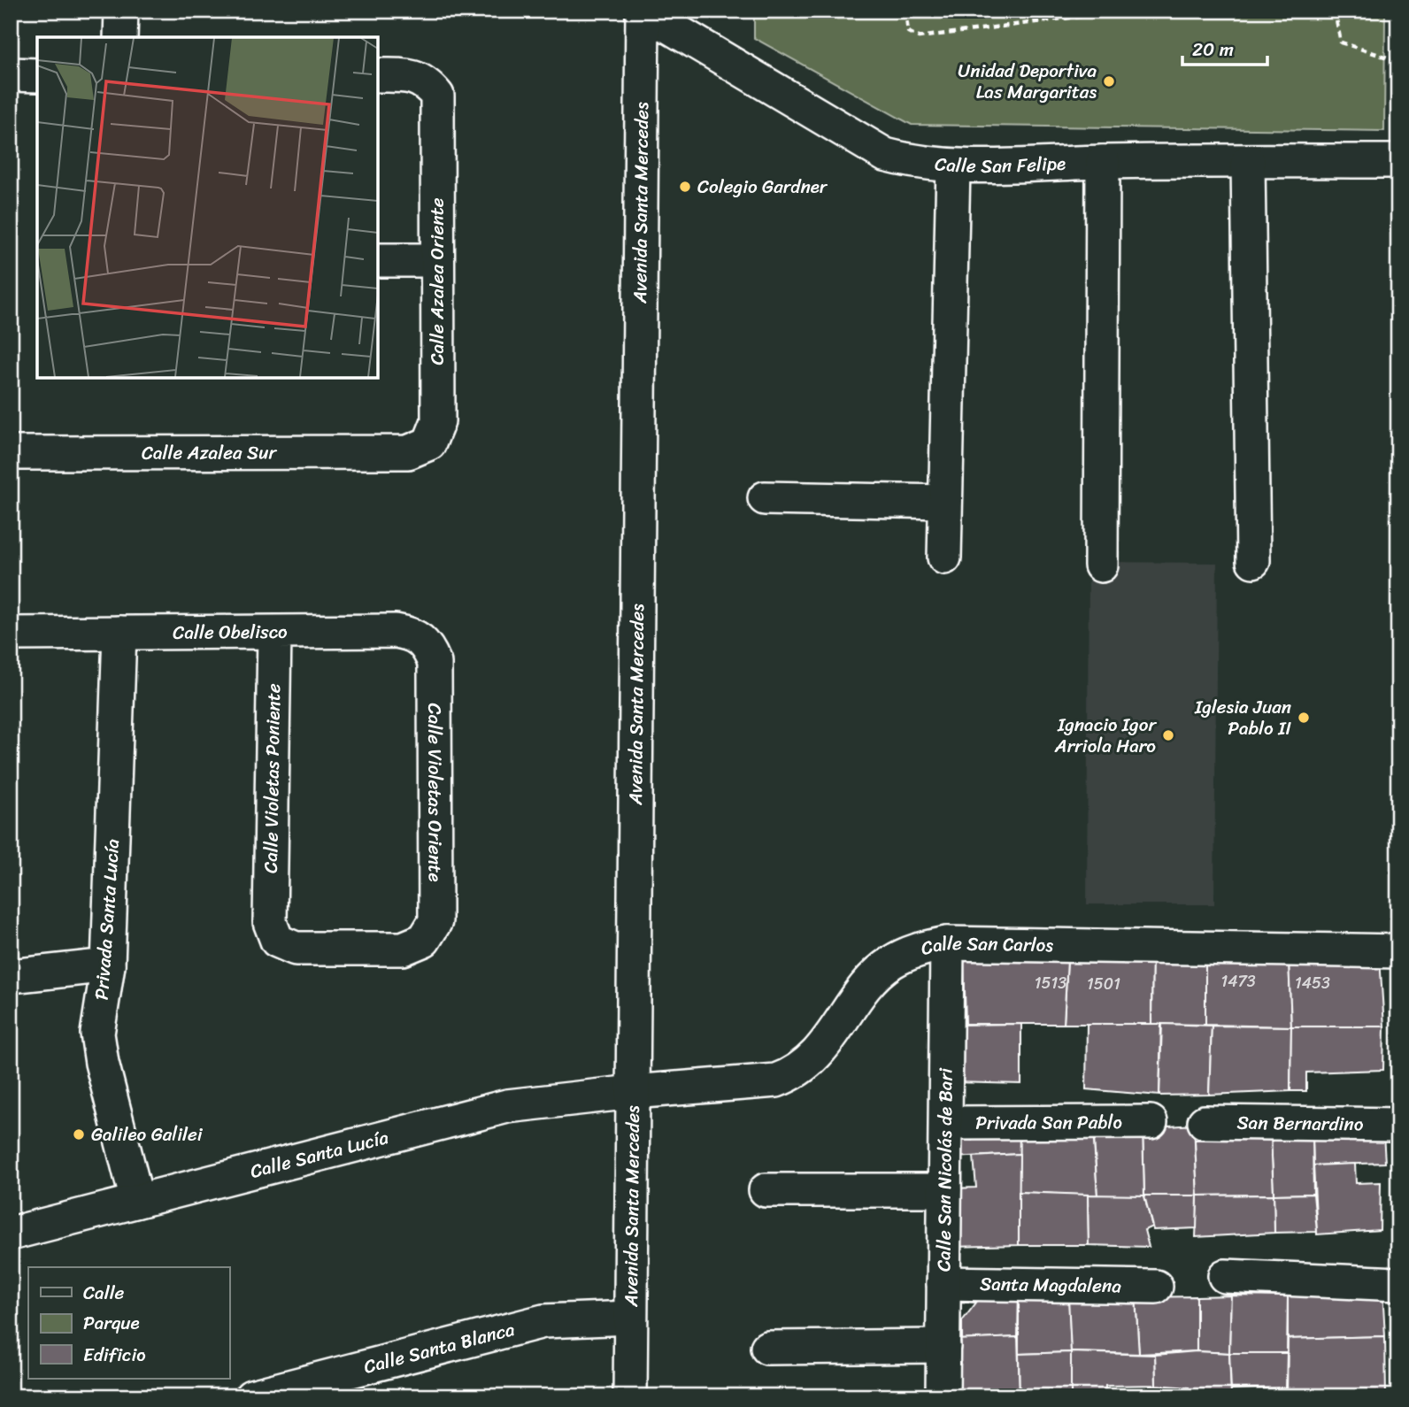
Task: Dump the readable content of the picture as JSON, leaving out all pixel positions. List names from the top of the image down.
{
  "streets": {
    "street": [
      "Calle San Felipe",
      "Avenida Santa Mercedes",
      "Calle Azalea Oriente",
      "Calle Azalea Sur",
      "Calle Obelisco",
      "Calle Violetas Poniente",
      "Calle Violetas Oriente",
      "Privada Santa Lucía",
      "Calle San Carlos",
      "Privada San Pablo",
      "San Bernardino",
      "Calle Santa Lucía",
      "Calle San Nicolás de Bari",
      "Santa Magdalena",
      "Calle Santa Blanca"
    ]
  },
  "crossings": [
    ["Calle San Felipe", "Avenida Santa Mercedes"],
    ["Avenida Santa Mercedes", "Calle San Carlos"],
    ["Avenida Santa Mercedes", "Calle Santa Lucía"],
    ["Avenida Santa Mercedes", "Calle Santa Blanca"],
    ["Calle Azalea Oriente", "Calle Azalea Sur"],
    ["Calle Obelisco", "Calle Violetas Poniente"],
    ["Calle Obelisco", "Calle Violetas Oriente"],
    ["Calle Obelisco", "Privada Santa Lucía"],
    ["Calle Violetas Poniente", "Calle Violetas Oriente"],
    ["Privada Santa Lucía", "Calle Santa Lucía"],
    ["Calle San Carlos", "Calle Santa Lucía"],
    ["Calle San Carlos", "Calle San Nicolás de Bari"],
    ["Privada San Pablo", "Calle San Nicolás de Bari"],
    ["Calle San Nicolás de Bari", "Santa Magdalena"]
  ],
  "places": [
    "Unidad Deportiva Las Margaritas",
    "Colegio Gardner",
    "Iglesia Juan Pablo II",
    "Ignacio Igor Arriola Haro",
    "Galileo Galilei"
  ],
  "house_numbers": [
    "1473",
    "1513",
    "1453",
    "1501"
  ],
  "legend": ["Calle", "Parque", "Edificio"],
  "scale_bar": "20 m"
}
